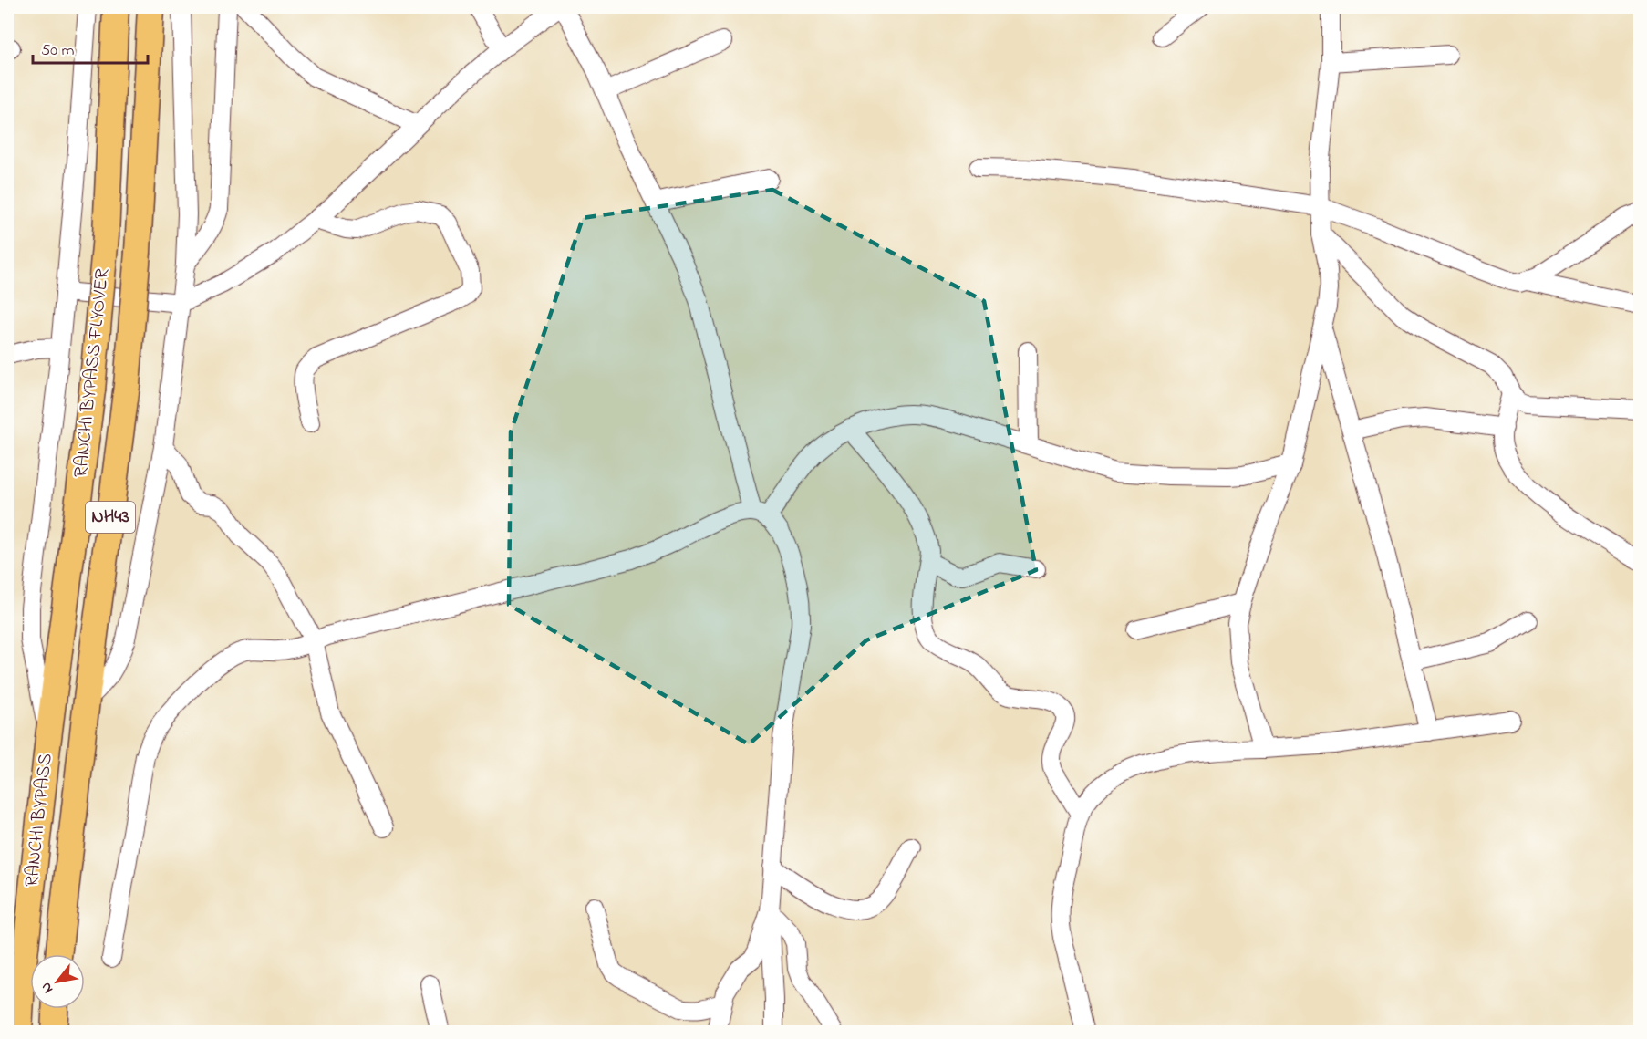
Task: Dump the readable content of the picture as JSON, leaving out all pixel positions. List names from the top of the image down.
{
  "streets": {
    "highway": ["RANCHI BYPASS FLYOVER", "NH43", "RANCHI BYPASS"]
  },
  "crossings": [
    ["RANCHI BYPASS FLYOVER", "RANCHI BYPASS"]
  ],
  "scale_bar": "50 m",
  "north": "bottom left"
}
